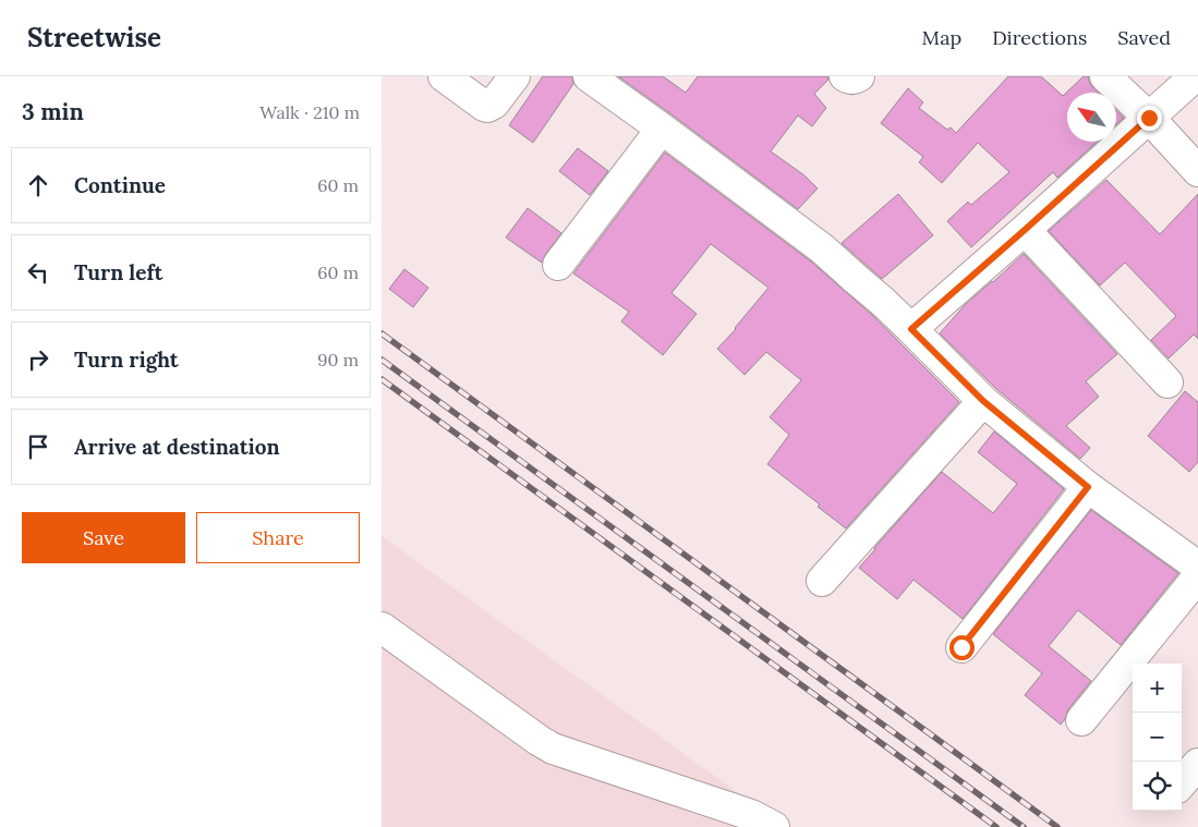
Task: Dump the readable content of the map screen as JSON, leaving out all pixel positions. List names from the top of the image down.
{
  "north": "top left",
  "page": {
    "header": "Streetwise",
    "nav": ["Map", "Directions", "Saved"],
    "heading": ["3 min", "Walk · 210 m"],
    "list": [
      ["Continue", "60 m"],
      ["Turn left", "60 m"],
      ["Turn right", "90 m"],
      "Arrive at destination"
    ],
    "buttons": ["Save", "Share"],
    "map_buttons": ["+", "−"]
  }
}
